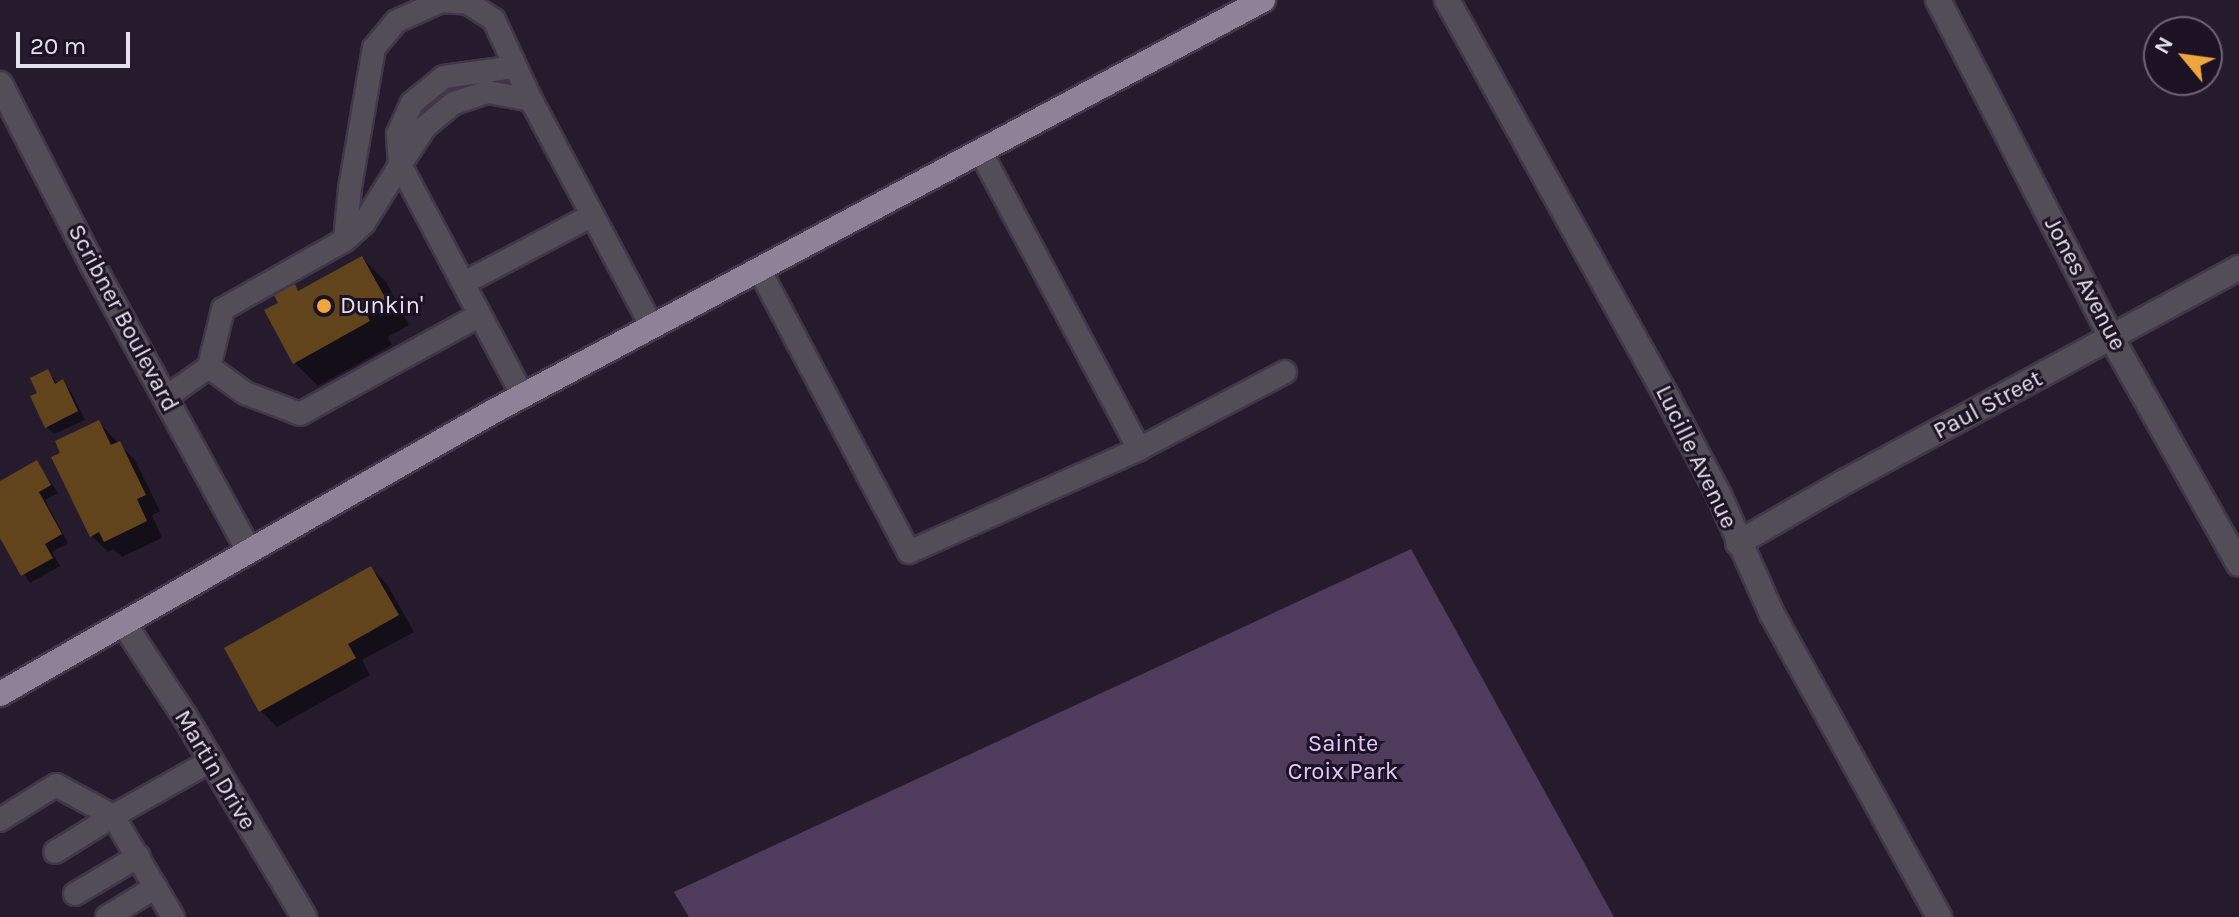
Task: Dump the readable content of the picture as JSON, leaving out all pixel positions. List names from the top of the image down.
{
  "streets": {
    "street": [
      "Jones Avenue",
      "Scribner Boulevard",
      "Paul Street",
      "Lucille Avenue",
      "Martin Drive"
    ]
  },
  "crossings": [
    ["Jones Avenue", "Paul Street"],
    ["Paul Street", "Lucille Avenue"]
  ],
  "parks": ["Sainte Croix Park"],
  "places": ["Dunkin'"],
  "scale_bar": "20 m",
  "north": "top left"
}
